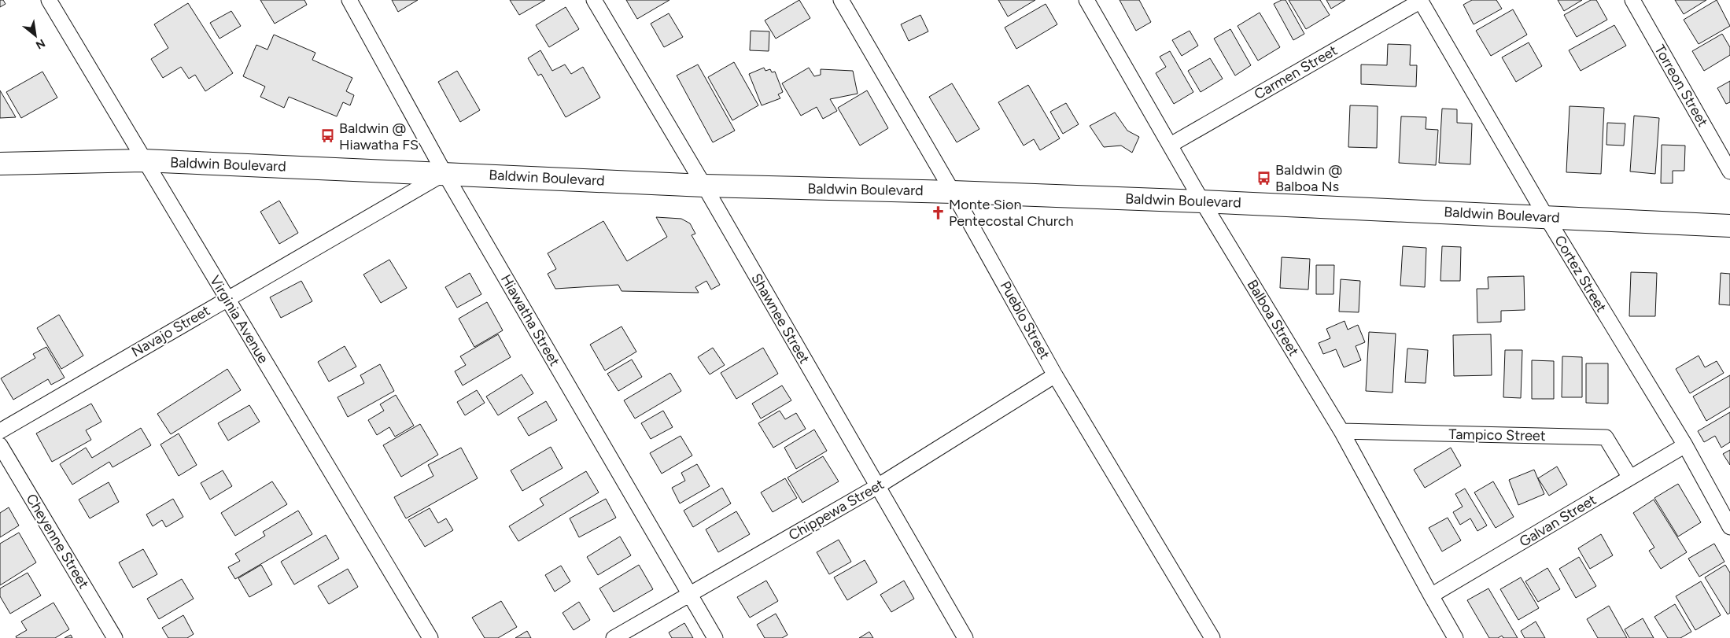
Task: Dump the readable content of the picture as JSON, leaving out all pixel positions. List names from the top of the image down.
{
  "streets": {
    "main road": ["Baldwin Boulevard"],
    "street": [
      "Carmen Street",
      "Torreon Street",
      "Cortez Street",
      "Balboa Street",
      "Shawnee Street",
      "Virginia Avenue",
      "Hiawatha Street",
      "Pueblo Street",
      "Navajo Street",
      "Tampico Street",
      "Chippewa Street",
      "Galvan Street",
      "Cheyenne Street"
    ]
  },
  "crossings": [
    ["Carmen Street", "Cortez Street"],
    ["Carmen Street", "Balboa Street"],
    ["Baldwin Boulevard", "Cortez Street"],
    ["Baldwin Boulevard", "Balboa Street"],
    ["Baldwin Boulevard", "Shawnee Street"],
    ["Baldwin Boulevard", "Virginia Avenue"],
    ["Baldwin Boulevard", "Hiawatha Street"],
    ["Baldwin Boulevard", "Pueblo Street"],
    ["Baldwin Boulevard", "Navajo Street"],
    ["Cortez Street", "Galvan Street"],
    ["Balboa Street", "Tampico Street"],
    ["Balboa Street", "Galvan Street"],
    ["Shawnee Street", "Chippewa Street"],
    ["Virginia Avenue", "Navajo Street"],
    ["Hiawatha Street", "Navajo Street"],
    ["Hiawatha Street", "Chippewa Street"],
    ["Pueblo Street", "Chippewa Street"],
    ["Tampico Street", "Galvan Street"]
  ],
  "places": {
    "bus stop": ["Baldwin @ Hiawatha FS", "Baldwin @ Balboa Ns"],
    "church": ["Monte Sion Pentecostal Church"]
  },
  "north": "bottom right"
}
